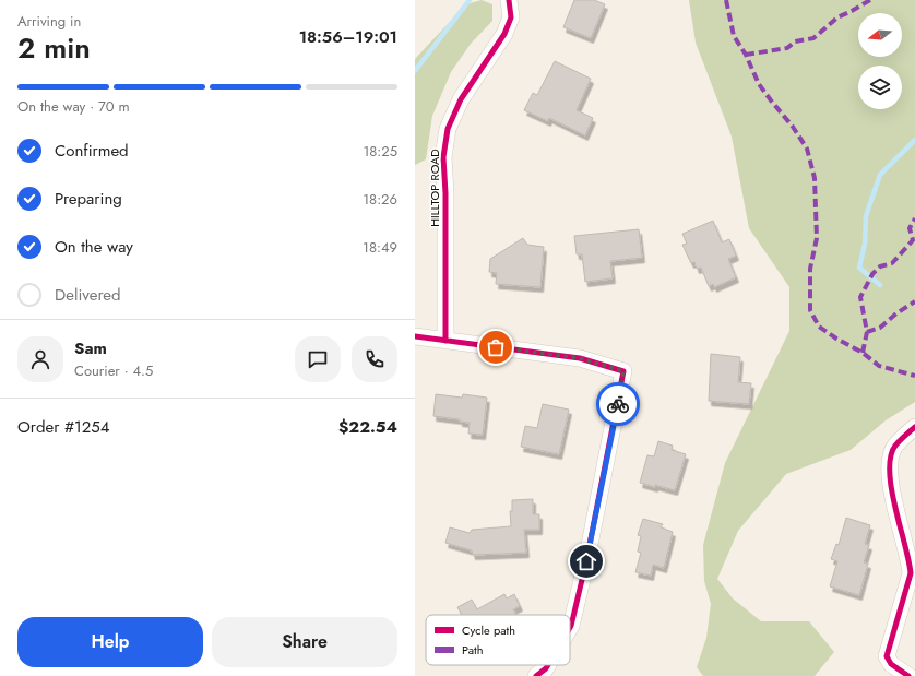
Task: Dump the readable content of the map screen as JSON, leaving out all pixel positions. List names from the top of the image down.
{
  "streets": {
    "street": ["HILLTOP ROAD"]
  },
  "legend": ["Cycle path", "Path"],
  "north": "left",
  "page": {
    "heading": ["2 min", "Arriving in", "18:56–19:01"],
    "panel": [
      "Sam",
      "Courier · 4.5",
      "Order #1254",
      "$22.54"
    ],
    "bar": "On the way · 70 m",
    "list": [
      ["Confirmed", "18:25"],
      ["Preparing", "18:26"],
      ["On the way", "18:49"],
      "Delivered"
    ],
    "buttons": ["Help", "Share"]
  }
}
